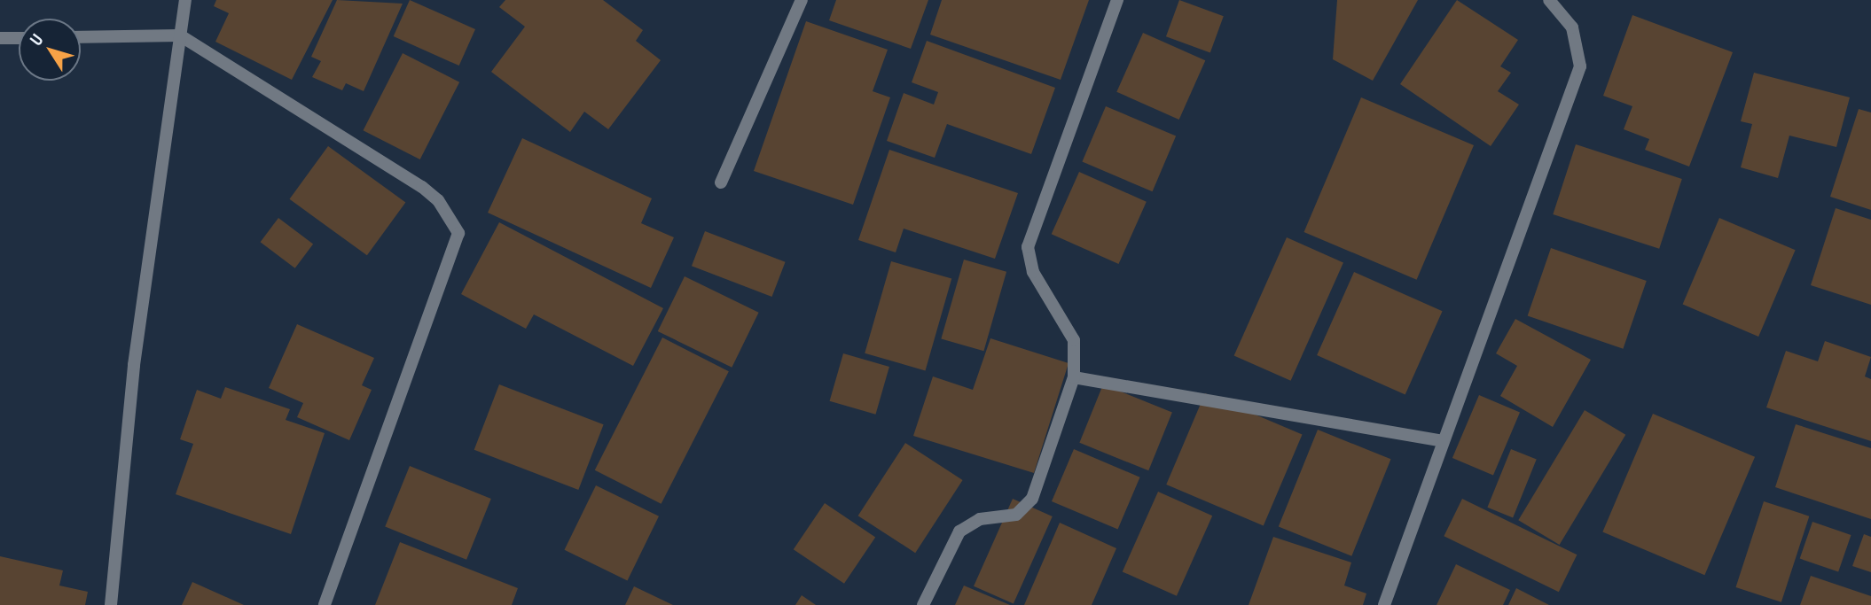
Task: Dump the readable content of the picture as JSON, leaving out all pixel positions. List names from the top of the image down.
{
  "north": "top left"
}
